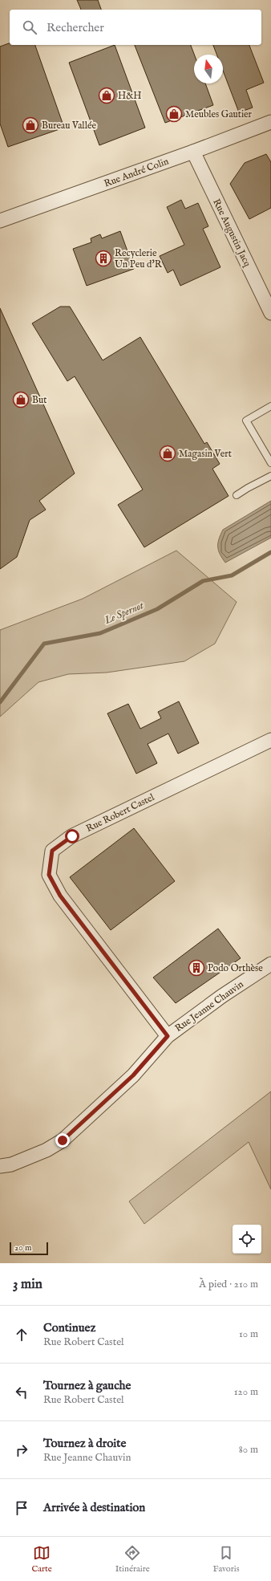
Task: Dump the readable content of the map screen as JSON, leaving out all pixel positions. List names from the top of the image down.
{
  "streets": {
    "street": [
      "Rue André Colin",
      "Rue Augustin Jacq",
      "Rue Robert Castel",
      "Rue Jeanne Chauvin"
    ]
  },
  "crossings": [
    ["Rue André Colin", "Rue Augustin Jacq"],
    ["Rue Robert Castel", "Rue Jeanne Chauvin"]
  ],
  "water": ["Le Spernot"],
  "places": {
    "shop": [
      "H&H",
      "Meubles Gautier",
      "Bureau Vallée",
      "But",
      "Magasin Vert"
    ],
    "building": ["Recyclerie Un Peu d'R", "Podo Orthèse"]
  },
  "scale_bar": "20 m",
  "north": "top",
  "page": {
    "search": "Rechercher",
    "scale": "20 m",
    "heading": ["3 min", "À pied · 210 m"],
    "list": [
      ["Continuez", "Rue Robert Castel", "10 m"],
      ["Tournez à gauche", "Rue Robert Castel", "120 m"],
      ["Tournez à droite", "Rue Jeanne Chauvin", "80 m"],
      "Arrivée à destination"
    ],
    "nav": ["Carte", "Itinéraire", "Favoris"]
  }
}
